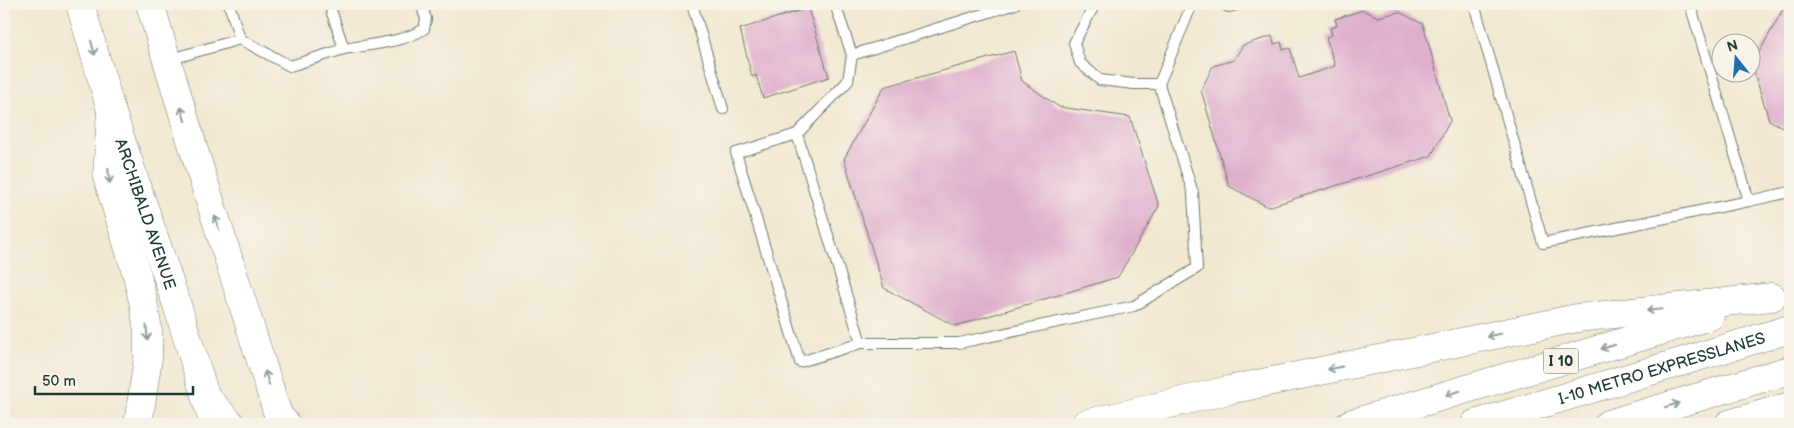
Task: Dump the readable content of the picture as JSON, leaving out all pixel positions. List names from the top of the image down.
{
  "streets": {
    "main road": ["ARCHIBALD AVENUE", "I 10", "I-10 METRO EXPRESSLANES"]
  },
  "scale_bar": "50 m",
  "north": "top"
}
